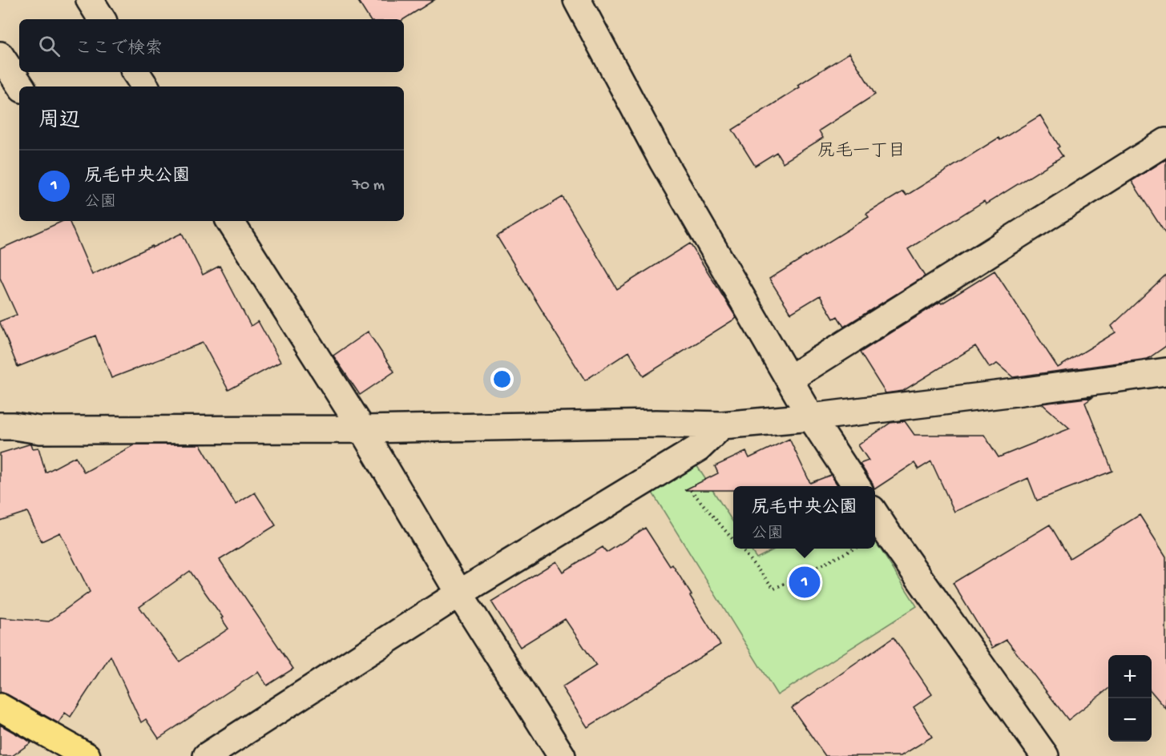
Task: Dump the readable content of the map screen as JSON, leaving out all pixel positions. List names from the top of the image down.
{
  "districts": ["尻毛一丁目"],
  "page": {
    "search": "ここで検索",
    "heading": "周辺",
    "list": [
      {
        "mark": "1",
        "name": "尻毛中央公園",
        "note": "公園",
        "value": "70 m"
      }
    ],
    "popup": ["尻毛中央公園", "公園"],
    "pins": "1",
    "map_buttons": ["+", "−"]
  }
}
